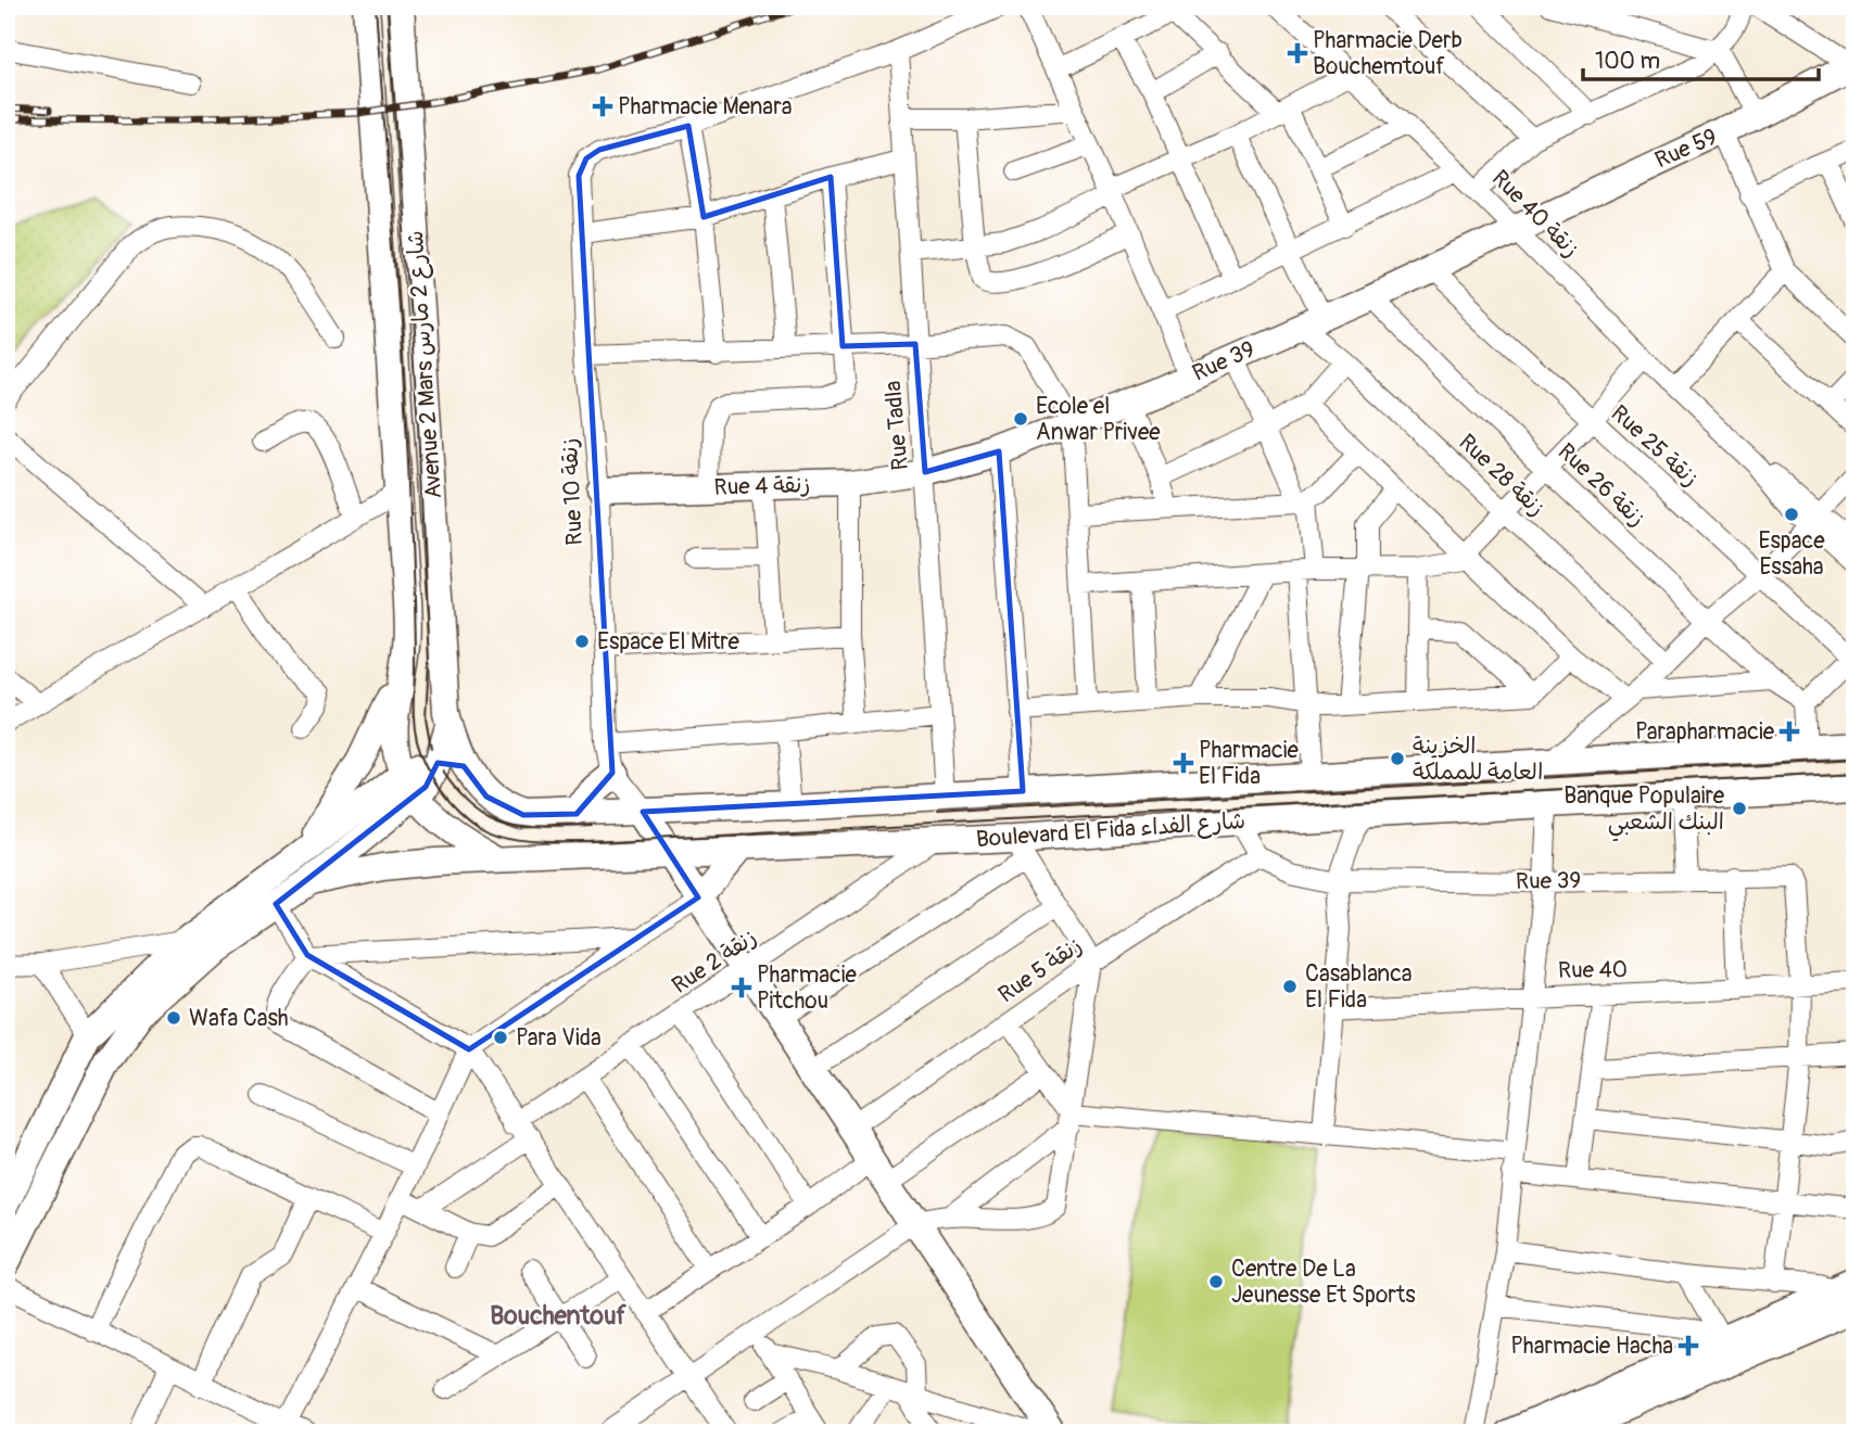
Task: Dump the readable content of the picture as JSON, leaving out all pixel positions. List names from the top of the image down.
{
  "streets": {
    "main road": [
      "Rue 59",
      "Rue 39",
      "Avenue 2 Mars شارع 2 مارس",
      "Rue 4 زنقة",
      "Boulevard El Fida شارع الفداء"
    ],
    "street": [
      "Rue 40 زنقة",
      "Rue Tadla",
      "Rue 25 زنقة",
      "Rue 28 زنقة",
      "Rue 26 زنقة",
      "Rue 10 زنقة",
      "Rue 2 زنقة",
      "Rue 5 زنقة",
      "Rue 40"
    ]
  },
  "crossings": [
    ["Rue 59", "Rue 40 زنقة"],
    ["Rue 59", "Rue 39"],
    ["Rue 40 زنقة", "Rue 39"],
    ["Rue 39", "Rue Tadla"],
    ["Rue 39", "Rue 25 زنقة"],
    ["Rue 39", "Rue 28 زنقة"],
    ["Rue 39", "Rue 26 زنقة"],
    ["Rue 39", "Rue 4 زنقة"],
    ["Rue 39", "Rue 5 زنقة"],
    ["Rue 39", "Rue 40"],
    ["Avenue 2 Mars شارع 2 مارس", "Boulevard El Fida شارع الفداء"],
    ["Rue Tadla", "Rue 4 زنقة"],
    ["Rue Tadla", "Boulevard El Fida شارع الفداء"],
    ["Rue 4 زنقة", "Rue 10 زنقة"],
    ["Rue 10 زنقة", "Boulevard El Fida شارع الفداء"],
    ["Boulevard El Fida شارع الفداء", "Rue 2 زنقة"]
  ],
  "districts": ["Bouchentouf"],
  "places": {
    "health": [
      "Pharmacie Derb Bouchemtouf",
      "Pharmacie Menara",
      "Parapharmacie",
      "Pharmacie El Fida",
      "Pharmacie Pitchou",
      "Pharmacie Hacha"
    ],
    "other": [
      "Ecole el Anwar Privee",
      "Espace Essaha",
      "Espace El Mitre",
      "الخزينة العامة للمملكة",
      "Banque Populaire البنك الشعبي",
      "Casablanca El Fida",
      "Wafa Cash",
      "Para Vida",
      "Centre De La Jeunesse Et Sports"
    ]
  },
  "scale_bar": "100 m"
}
